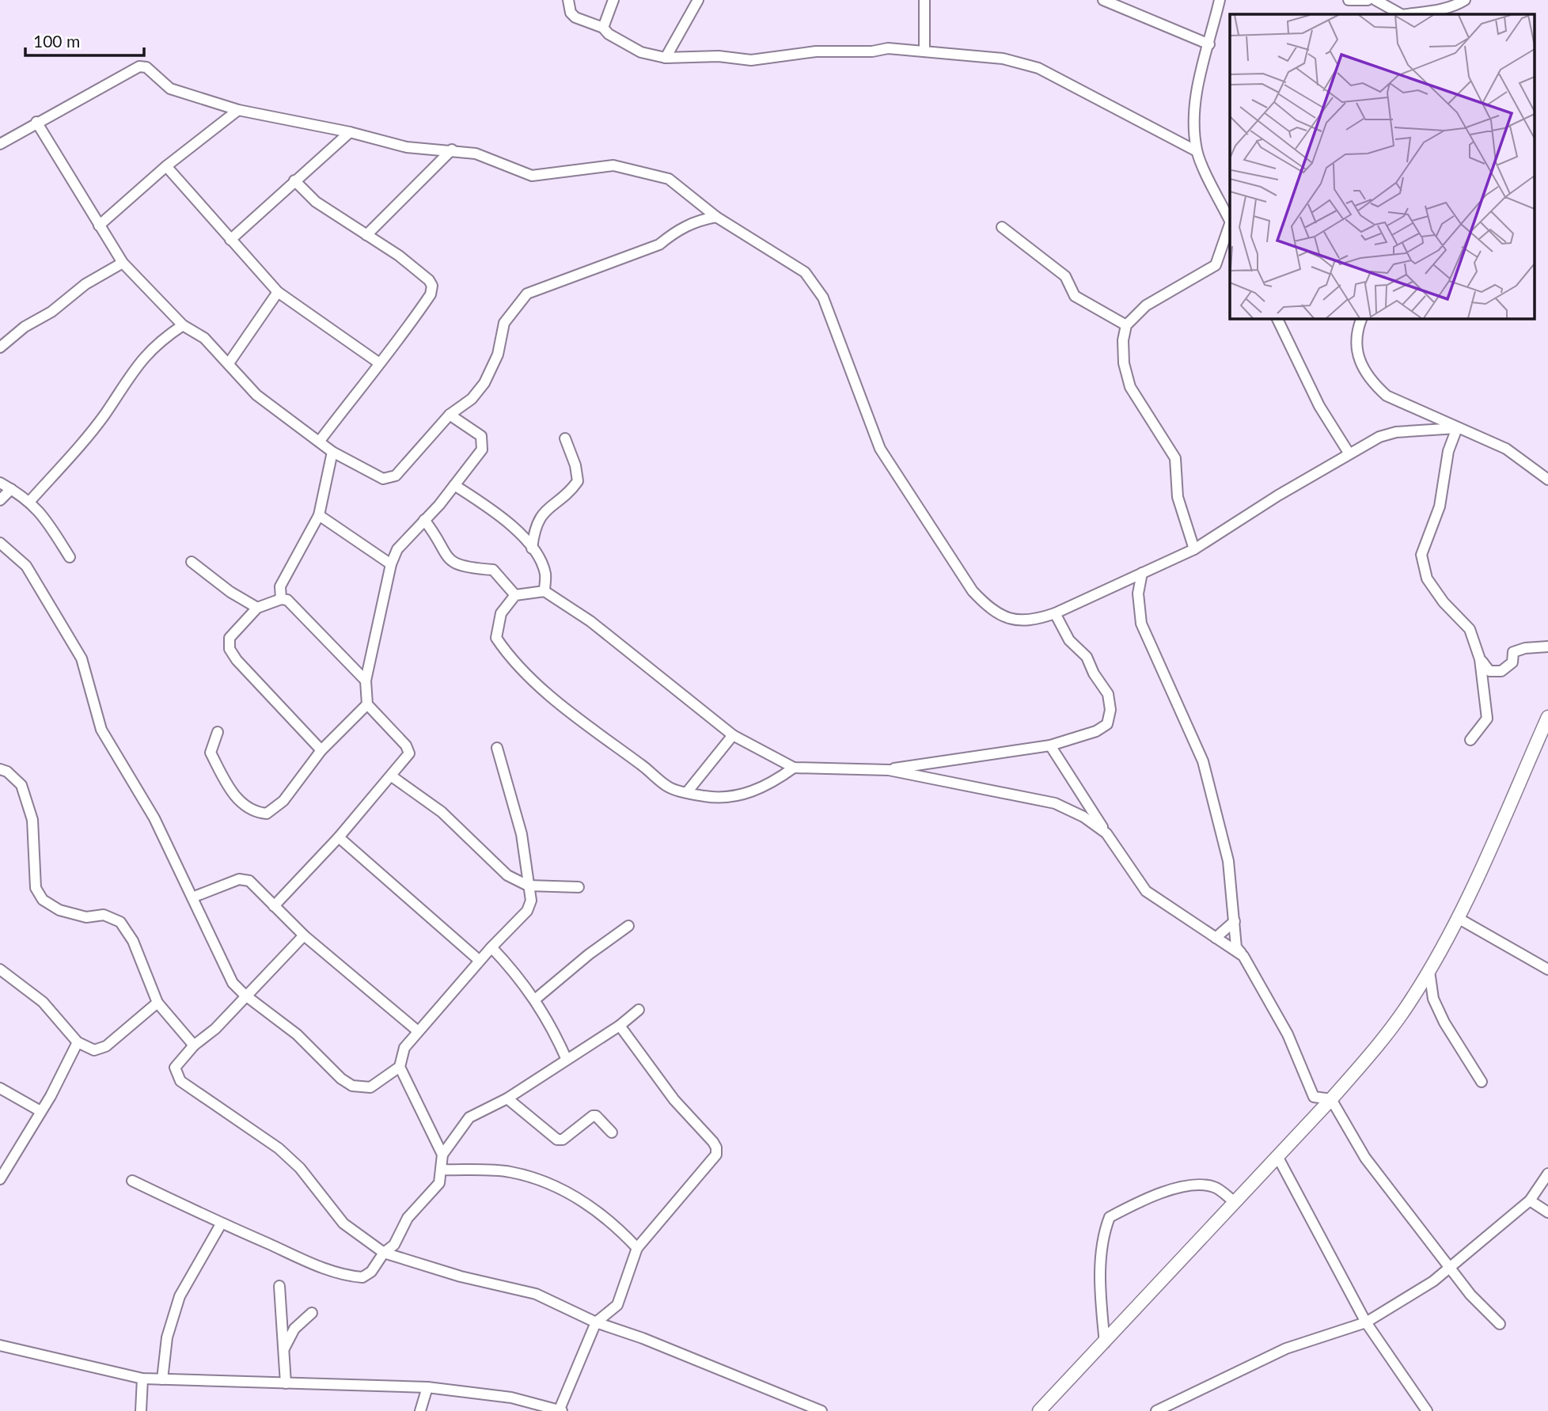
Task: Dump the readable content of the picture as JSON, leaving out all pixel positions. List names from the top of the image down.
{
  "scale_bar": "100 m"
}
